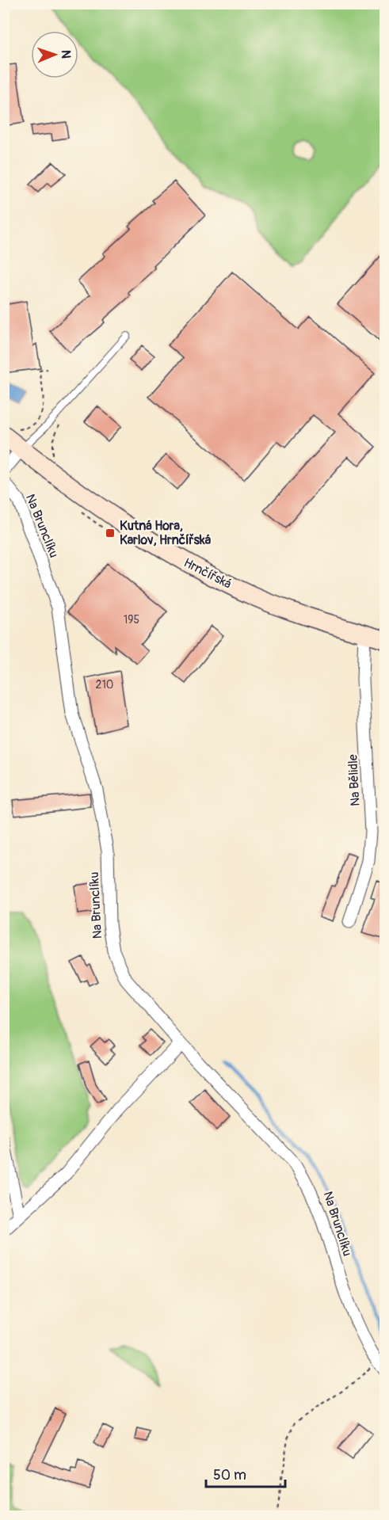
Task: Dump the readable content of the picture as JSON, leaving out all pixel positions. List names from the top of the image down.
{
  "streets": {
    "main road": ["Hrnčířská"],
    "street": ["Na Brunclíku", "Na Bělidle"]
  },
  "crossings": [
    ["Hrnčířská", "Na Bělidle"]
  ],
  "places": {
    "transit": ["Kutná Hora, Karlov, Hrnčířská"]
  },
  "house_numbers": ["195", "210"],
  "scale_bar": "50 m",
  "north": "right"
}
